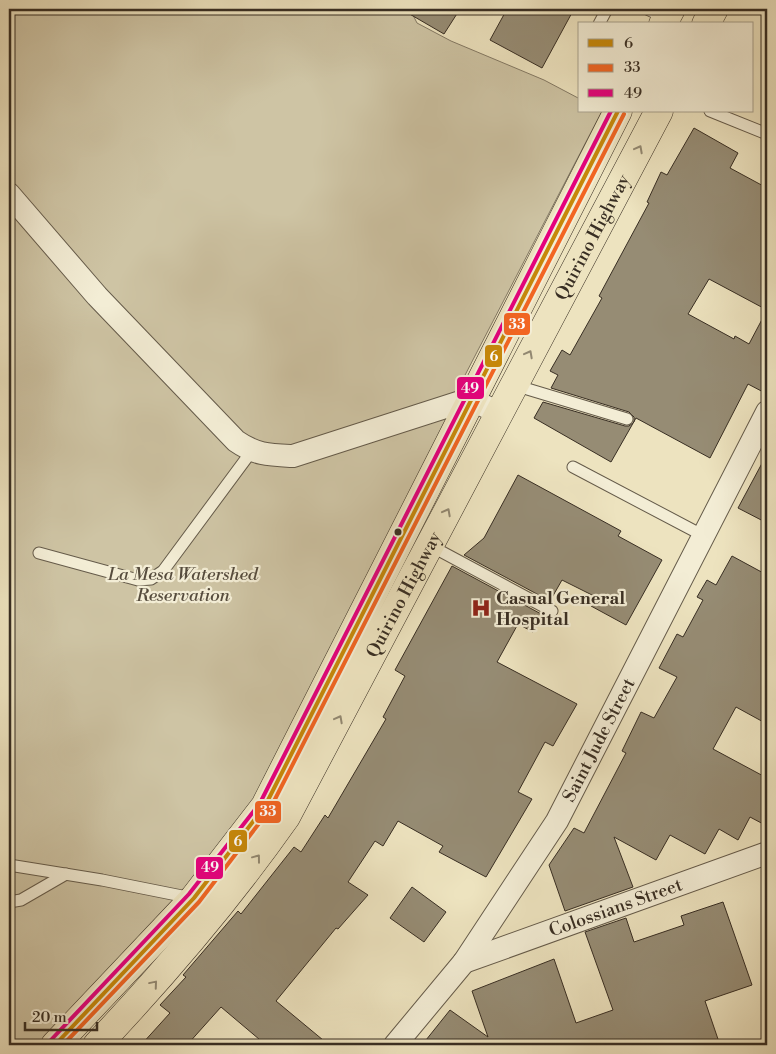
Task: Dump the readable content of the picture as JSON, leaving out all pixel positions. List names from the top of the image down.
{
  "streets": {
    "main road": ["Quirino Highway"],
    "street": ["Saint Jude Street", "Colossians Street"]
  },
  "crossings": [
    ["Saint Jude Street", "Colossians Street"]
  ],
  "parks": ["La Mesa Watershed Reservation"],
  "places": {
    "hospital": ["Casual General Hospital"]
  },
  "lines": ["transit line 6", "transit line 49", "transit line 33"],
  "legend": ["6", "33", "49"],
  "scale_bar": "20 m"
}
